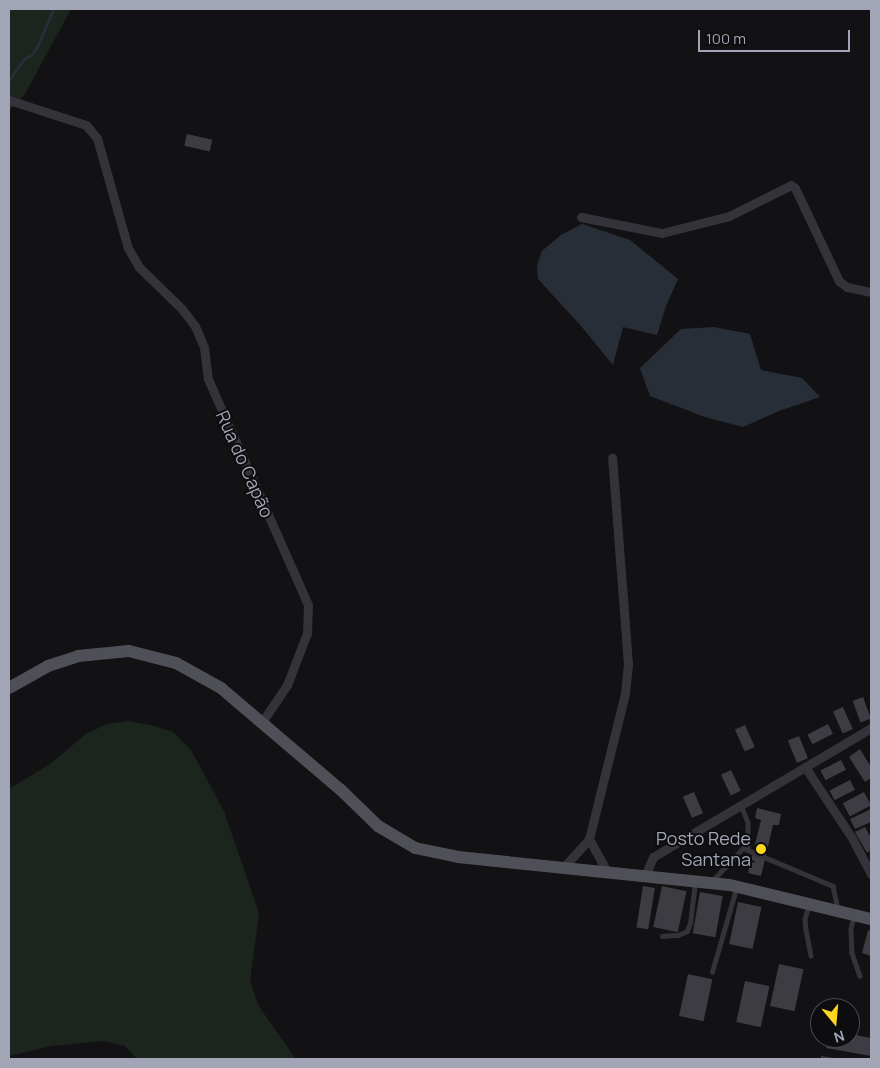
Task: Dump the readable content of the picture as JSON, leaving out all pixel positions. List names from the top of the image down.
{
  "streets": {
    "street": ["Rua do Capão"]
  },
  "places": ["Posto Rede Santana"],
  "scale_bar": "100 m",
  "north": "bottom"
}
